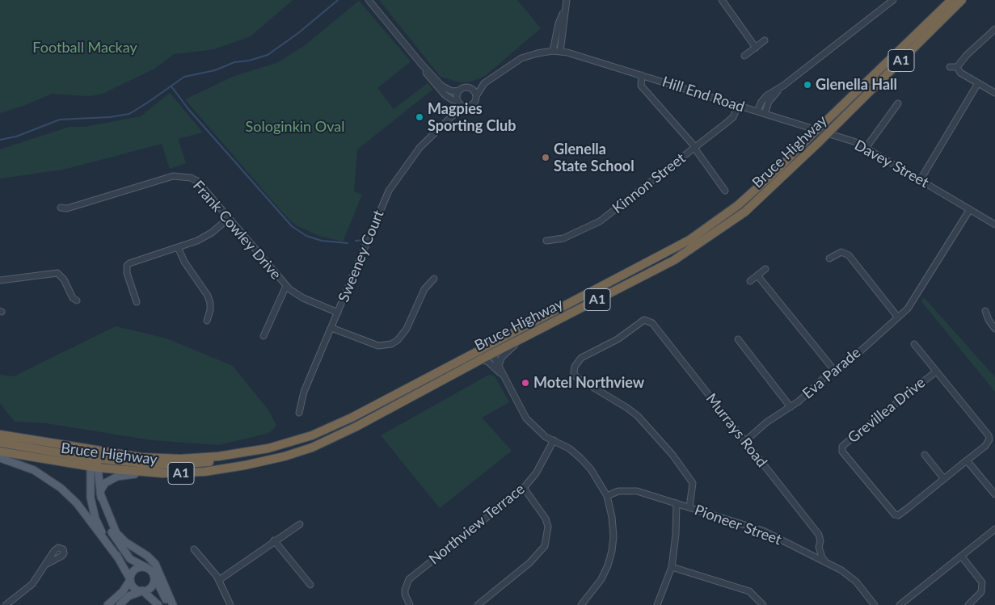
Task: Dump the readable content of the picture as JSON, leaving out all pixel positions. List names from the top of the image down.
{
  "streets": {
    "highway": ["A1", "Bruce Highway"],
    "street": [
      "Hill End Road",
      "Davey Street",
      "Kinnon Street",
      "Frank Cowley Drive",
      "Sweeney Court",
      "Eva Parade",
      "Grevillea Drive",
      "Murrays Road",
      "Northview Terrace",
      "Pioneer Street"
    ]
  },
  "crossings": [
    ["Hill End Road", "Davey Street"],
    ["Hill End Road", "Kinnon Street"],
    ["Hill End Road", "Sweeney Court"],
    ["Davey Street", "Eva Parade"],
    ["Frank Cowley Drive", "Sweeney Court"],
    ["Eva Parade", "Murrays Road"],
    ["Murrays Road", "Pioneer Street"]
  ],
  "parks": ["Football Mackay", "Sologinkin Oval"],
  "places": [
    "Glenella Hall",
    "Magpies Sporting Club",
    "Glenella State School",
    "Motel Northview"
  ]
}
